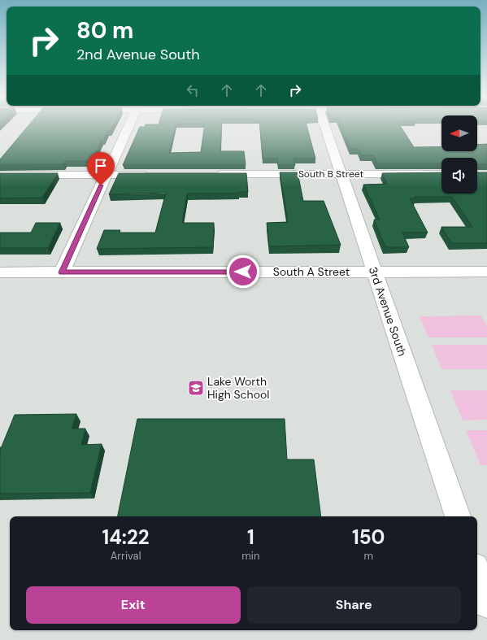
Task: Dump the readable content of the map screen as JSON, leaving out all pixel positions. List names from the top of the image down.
{
  "streets": {
    "street": ["South B Street", "South A Street", "3rd Avenue South"]
  },
  "crossings": [
    ["South B Street", "3rd Avenue South"],
    ["South A Street", "3rd Avenue South"]
  ],
  "places": {
    "school or university": ["Lake Worth High School"]
  },
  "north": "left",
  "page": {
    "turn": ["80 m", "2nd Avenue South"],
    "eta": [
      "14:22",
      "Arrival",
      "1",
      "min",
      "150",
      "m"
    ],
    "buttons": ["Exit", "Share"]
  }
}
